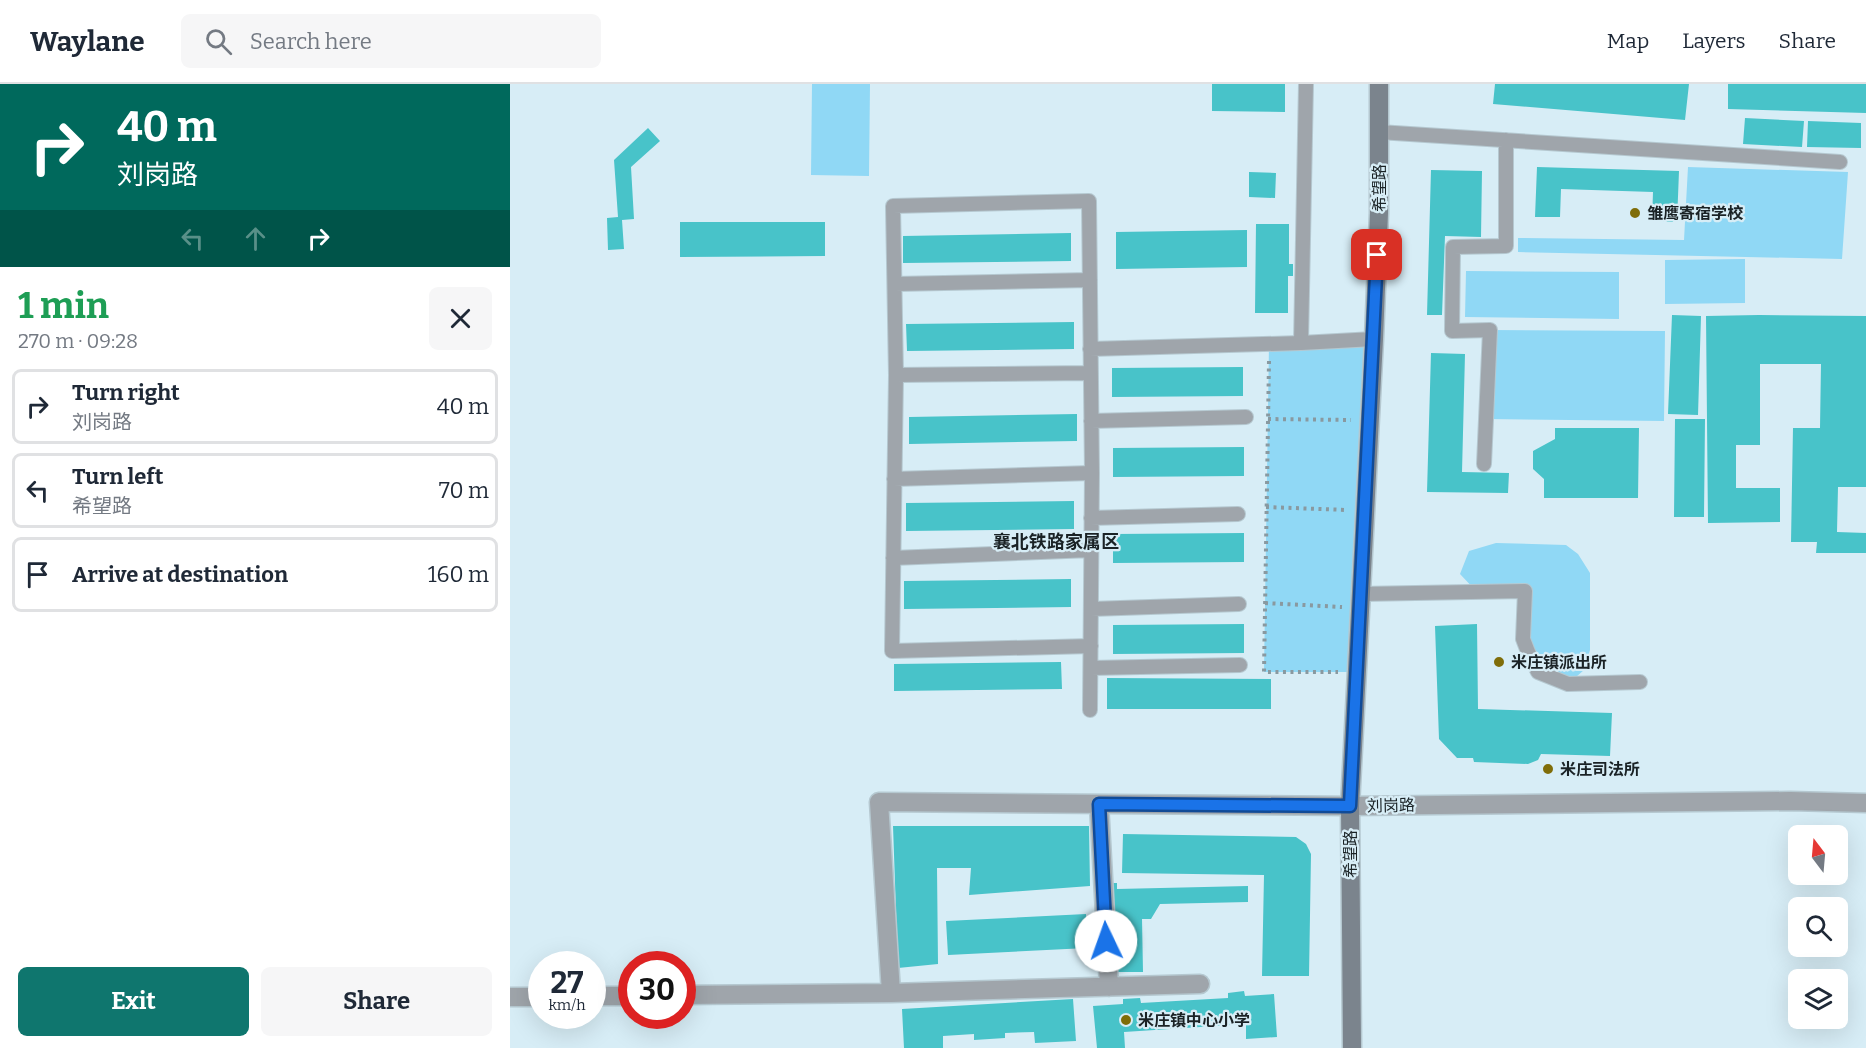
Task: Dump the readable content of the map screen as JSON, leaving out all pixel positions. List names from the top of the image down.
{
  "streets": {
    "street": ["希望路", "刘岗路"]
  },
  "crossings": [
    ["希望路", "刘岗路"]
  ],
  "districts": ["襄北铁路家属区"],
  "places": [
    "雏鹰寄宿学校",
    "米庄镇派出所",
    "米庄司法所",
    "米庄镇中心小学"
  ],
  "north": "top",
  "page": {
    "header": "Waylane",
    "search": "Search here",
    "nav": ["Map", "Layers", "Share"],
    "turn": ["40 m", "刘岗路"],
    "heading": ["1 min", "270 m · 09:28"],
    "list": [
      {
        "name": "Turn right",
        "note": "刘岗路",
        "value": "40 m"
      },
      {
        "name": "Turn left",
        "note": "希望路",
        "value": "70 m"
      },
      {
        "name": "Arrive at destination",
        "value": "160 m"
      }
    ],
    "speed": "27 km/h",
    "limit": "30",
    "buttons": ["Exit", "Share"]
  }
}
